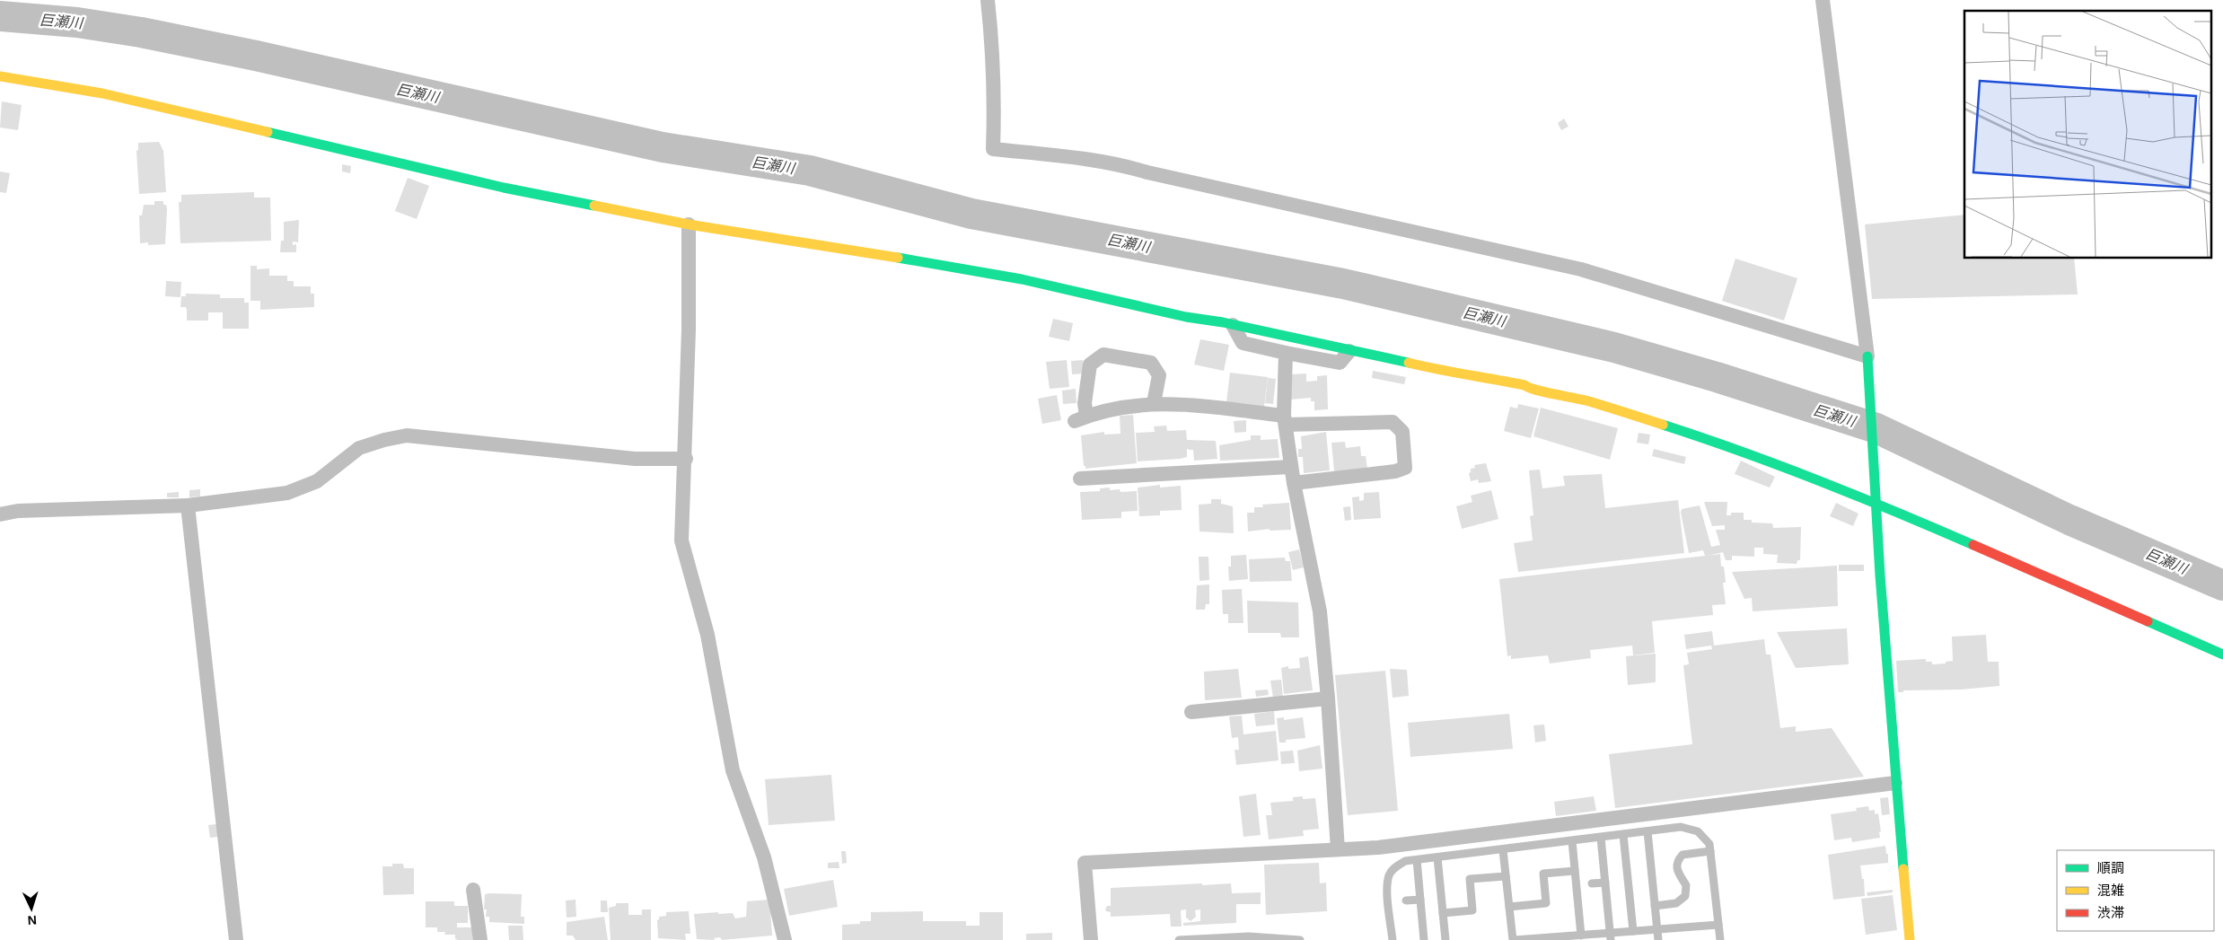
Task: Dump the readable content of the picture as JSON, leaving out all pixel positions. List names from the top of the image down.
{
  "water": ["巨瀬川"],
  "legend": ["順調", "混雑", "渋滞"],
  "north": "bottom"
}
